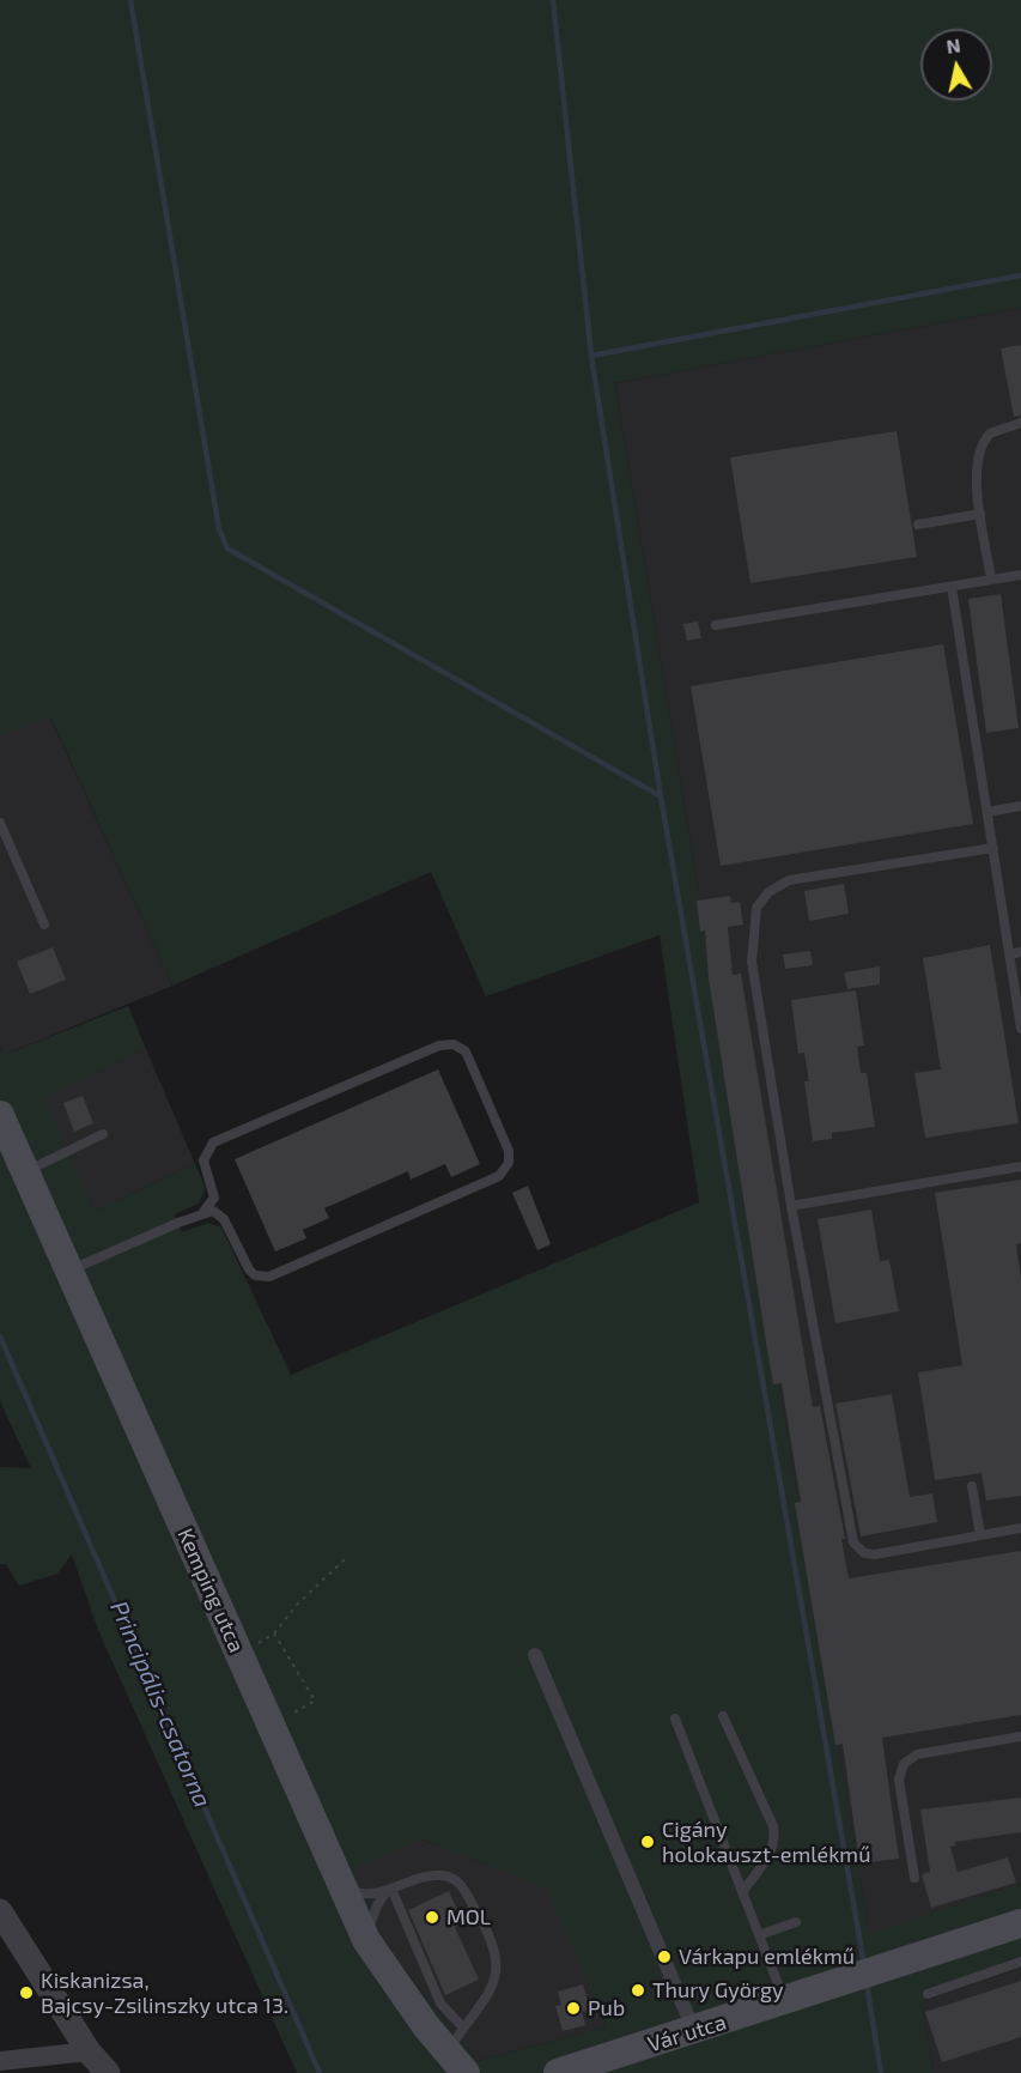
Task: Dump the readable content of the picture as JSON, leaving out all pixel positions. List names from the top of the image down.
{
  "streets": {
    "main road": ["Kemping utca", "Vár utca"]
  },
  "water": ["Principális-csatorna"],
  "places": [
    "Cigány holokauszt-emlékmű",
    "MOL",
    "Várkapu emlékmű",
    "Thury György",
    "Kiskanizsa, Bajcsy-Zsilinszky utca 13.",
    "Pub"
  ],
  "north": "top"
}
